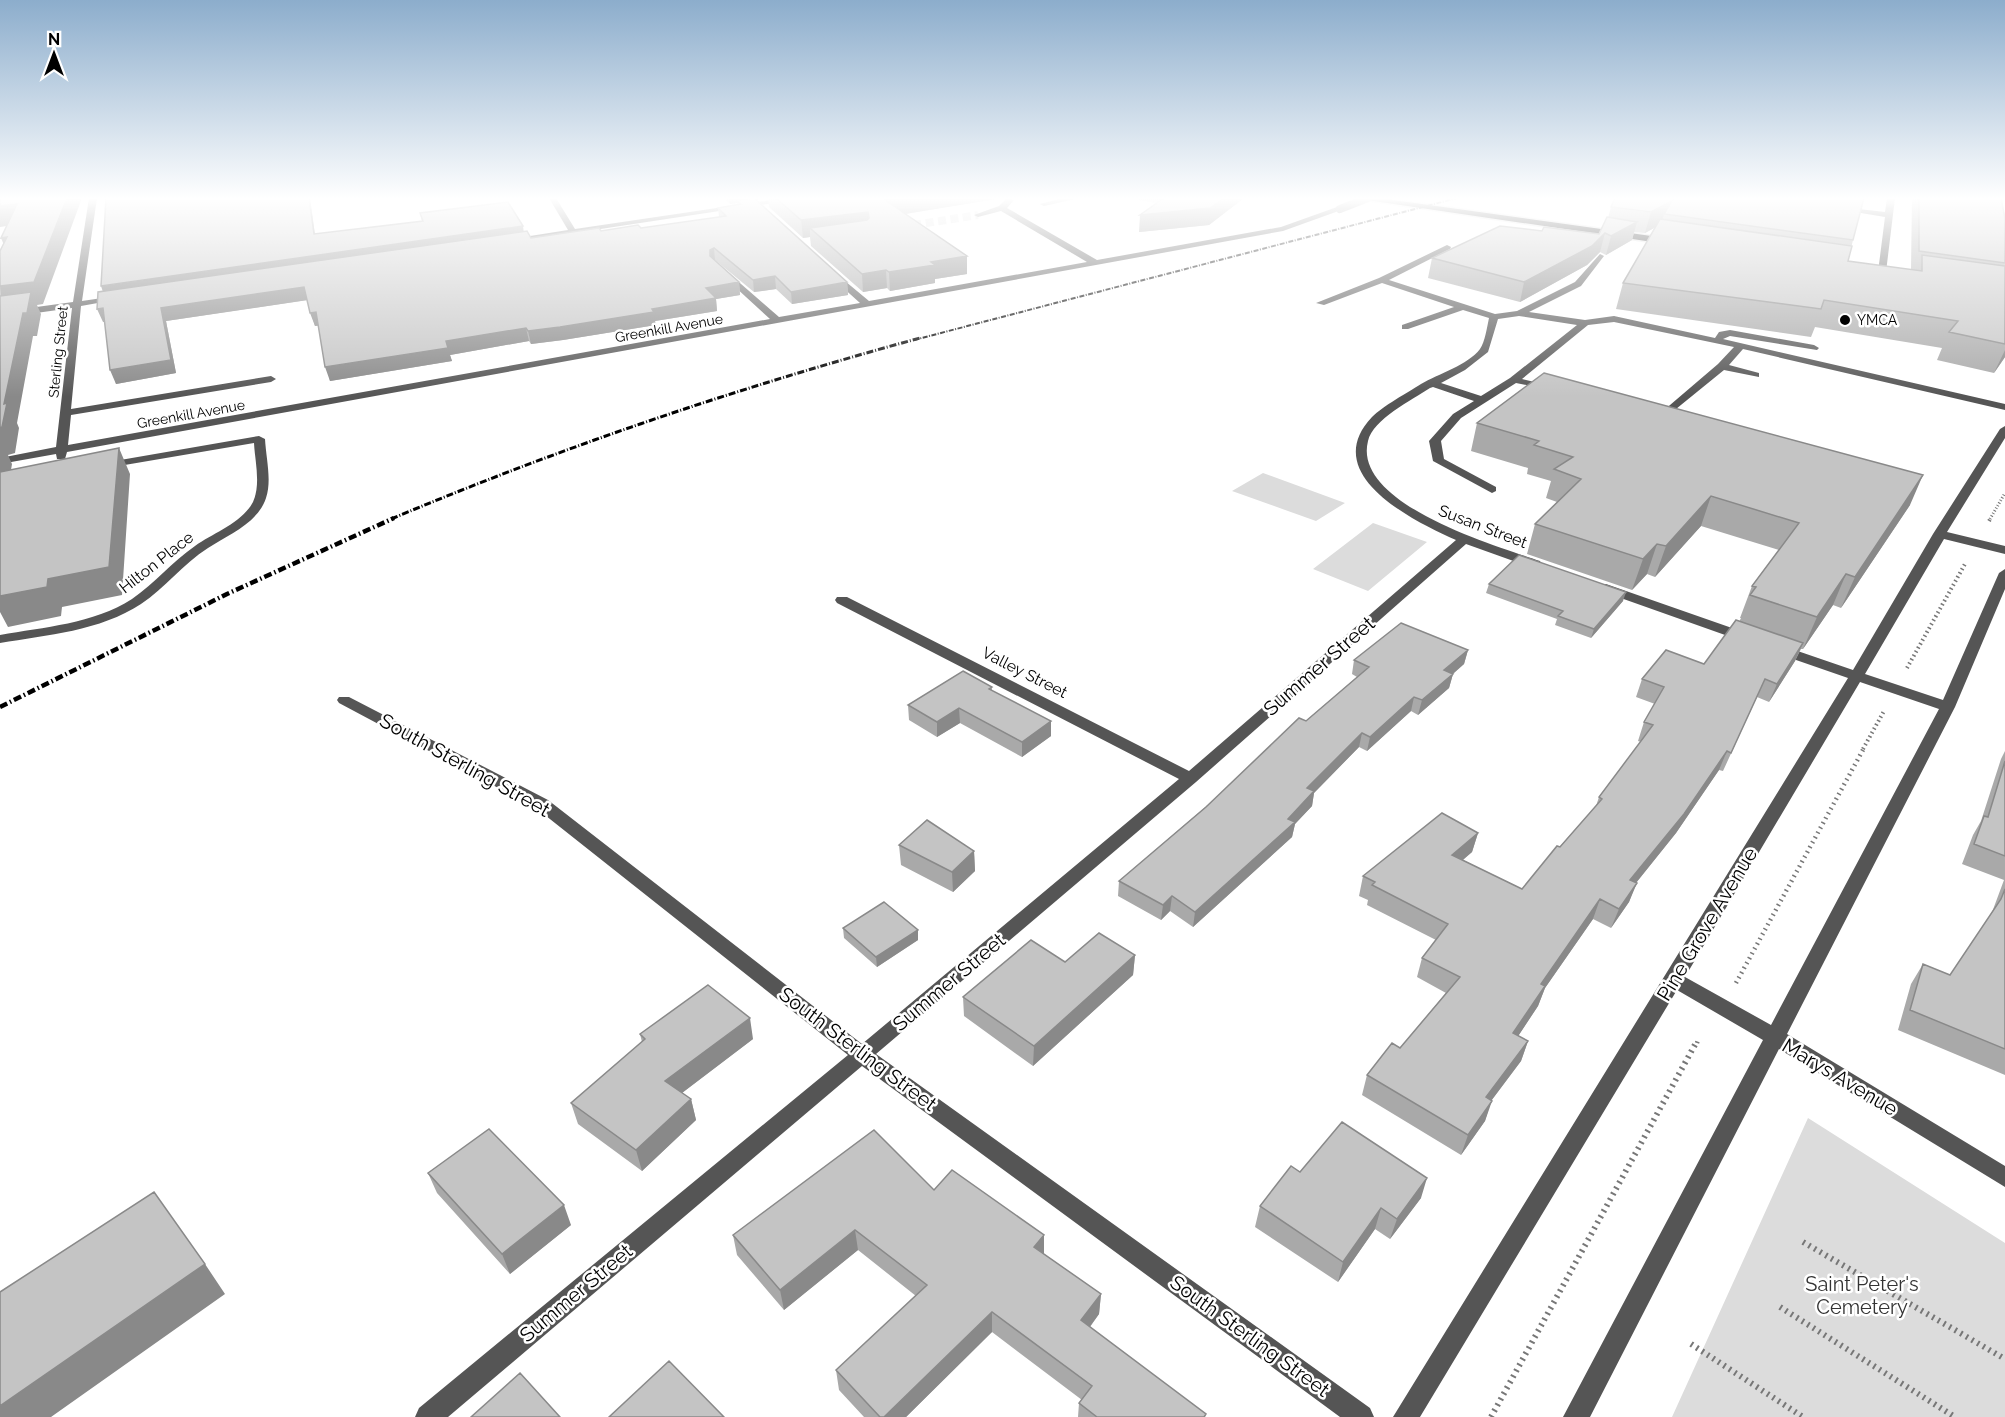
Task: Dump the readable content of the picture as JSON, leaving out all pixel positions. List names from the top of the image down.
{
  "streets": {
    "street": [
      "Greenkill Avenue",
      "Sterling Street",
      "Susan Street",
      "Hilton Place",
      "Summer Street",
      "Valley Street",
      "South Sterling Street",
      "Pine Grove Avenue",
      "Marys Avenue"
    ]
  },
  "crossings": [
    ["Greenkill Avenue", "Sterling Street"],
    ["Susan Street", "Summer Street"],
    ["Summer Street", "Valley Street"],
    ["Summer Street", "South Sterling Street"],
    ["Pine Grove Avenue", "Marys Avenue"]
  ],
  "parks": ["Saint Peter's Cemetery"],
  "places": ["YMCA"],
  "north": "top"
}
